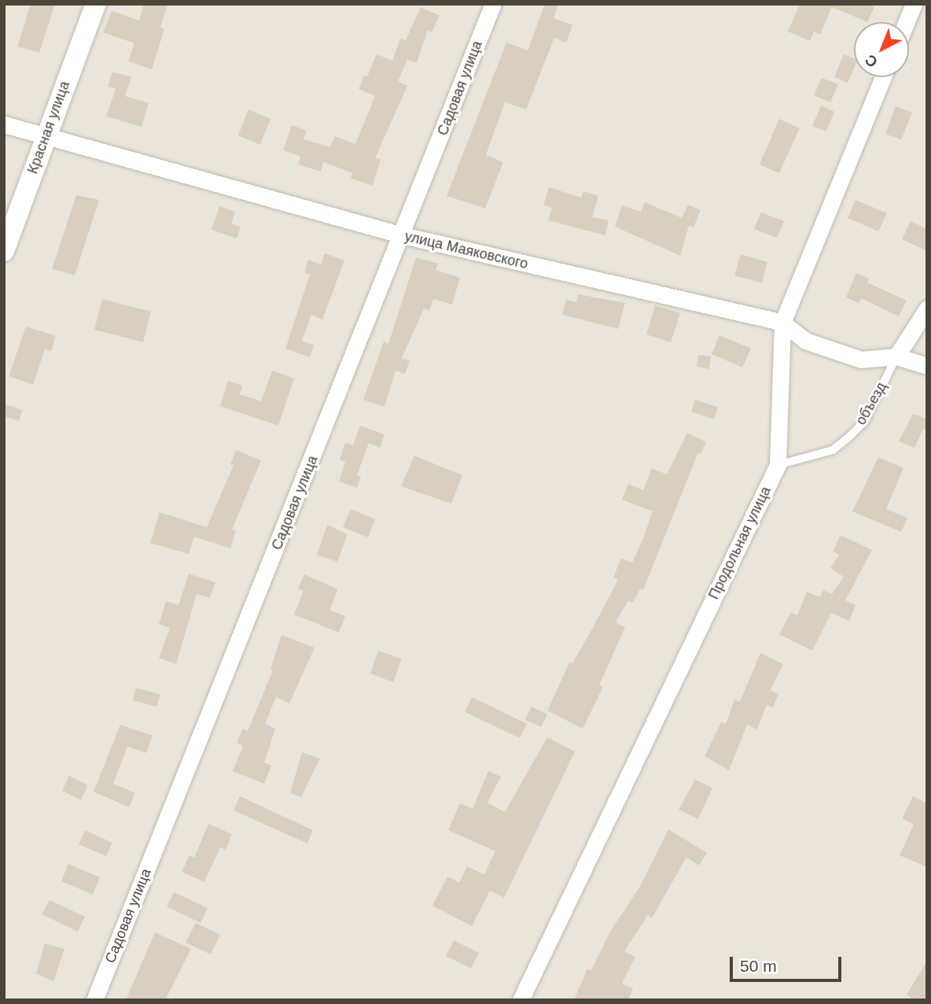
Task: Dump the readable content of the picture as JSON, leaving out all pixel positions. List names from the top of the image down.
{
  "streets": {
    "street": [
      "Садовая улица",
      "Красная улица",
      "улица Маяковского",
      "Продольная улица"
    ],
    "lane": ["объезд"]
  },
  "crossings": [
    ["Садовая улица", "улица Маяковского"],
    ["Красная улица", "улица Маяковского"],
    ["улица Маяковского", "объезд"],
    ["улица Маяковского", "Продольная улица"],
    ["объезд", "Продольная улица"]
  ],
  "scale_bar": "50 m",
  "north": "bottom left"
}
